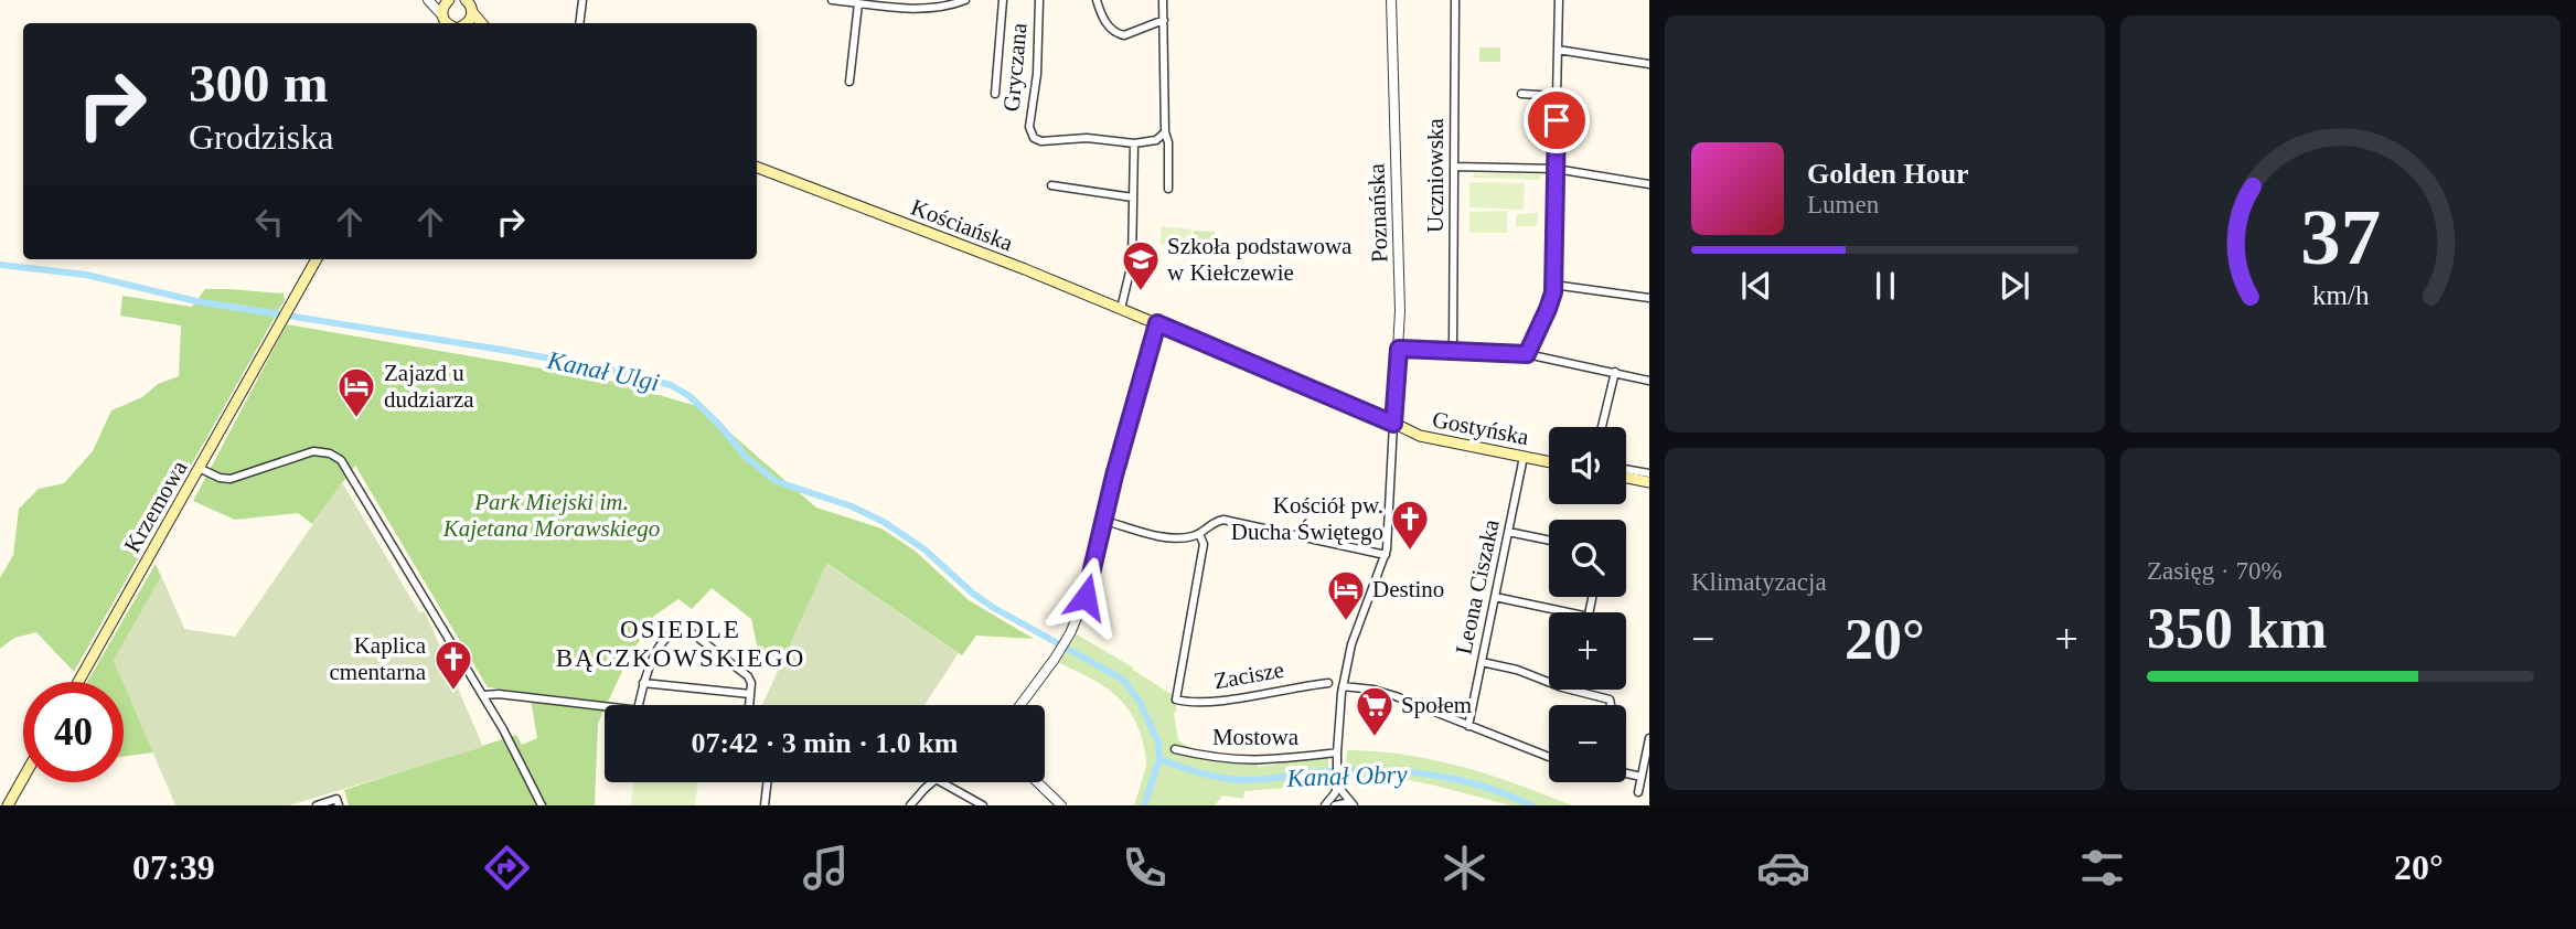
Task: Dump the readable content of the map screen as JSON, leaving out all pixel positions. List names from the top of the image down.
{
  "streets": {
    "main road": ["Kościańska", "Gostyńska", "Krzemowa"],
    "street": [
      "Gryczana",
      "Uczniowska",
      "Poznańska",
      "Leona Ciszaka",
      "Zacisze",
      "Mostowa"
    ]
  },
  "crossings": [
    ["Poznańska", "Gostyńska"],
    ["Kościańska", "Gostyńska"],
    ["Gostyńska", "Leona Ciszaka"]
  ],
  "districts": ["OSIEDLE BĄCZKOWSKIEGO"],
  "water": ["Kanał Ulgi", "Kanał Obry"],
  "parks": ["Park Miejski im. Kajetana Morawskiego"],
  "places": {
    "school or university": ["Szkoła podstawowa w Kiełczewie"],
    "hotel": ["Zajazd u dudziarza", "Destino"],
    "church": ["Kościół pw. Ducha Świętego", "Kaplica cmentarna"],
    "supermarket": ["Społem"]
  },
  "page": {
    "turn": ["300 m", "Grodziska"],
    "song": ["Golden Hour", "Lumen"],
    "map_buttons": ["+", "−"],
    "tile": [
      "Klimatyzacja",
      ["Zasięg · 70%", "350 km"]
    ],
    "heat": ["−", "20°", "+"],
    "limit": "40",
    "trip": "07:42 · 3 min · 1.0 km",
    "tabs": ["07:39", "20°"],
    "gauge": ["37", "km/h"]
  }
}
